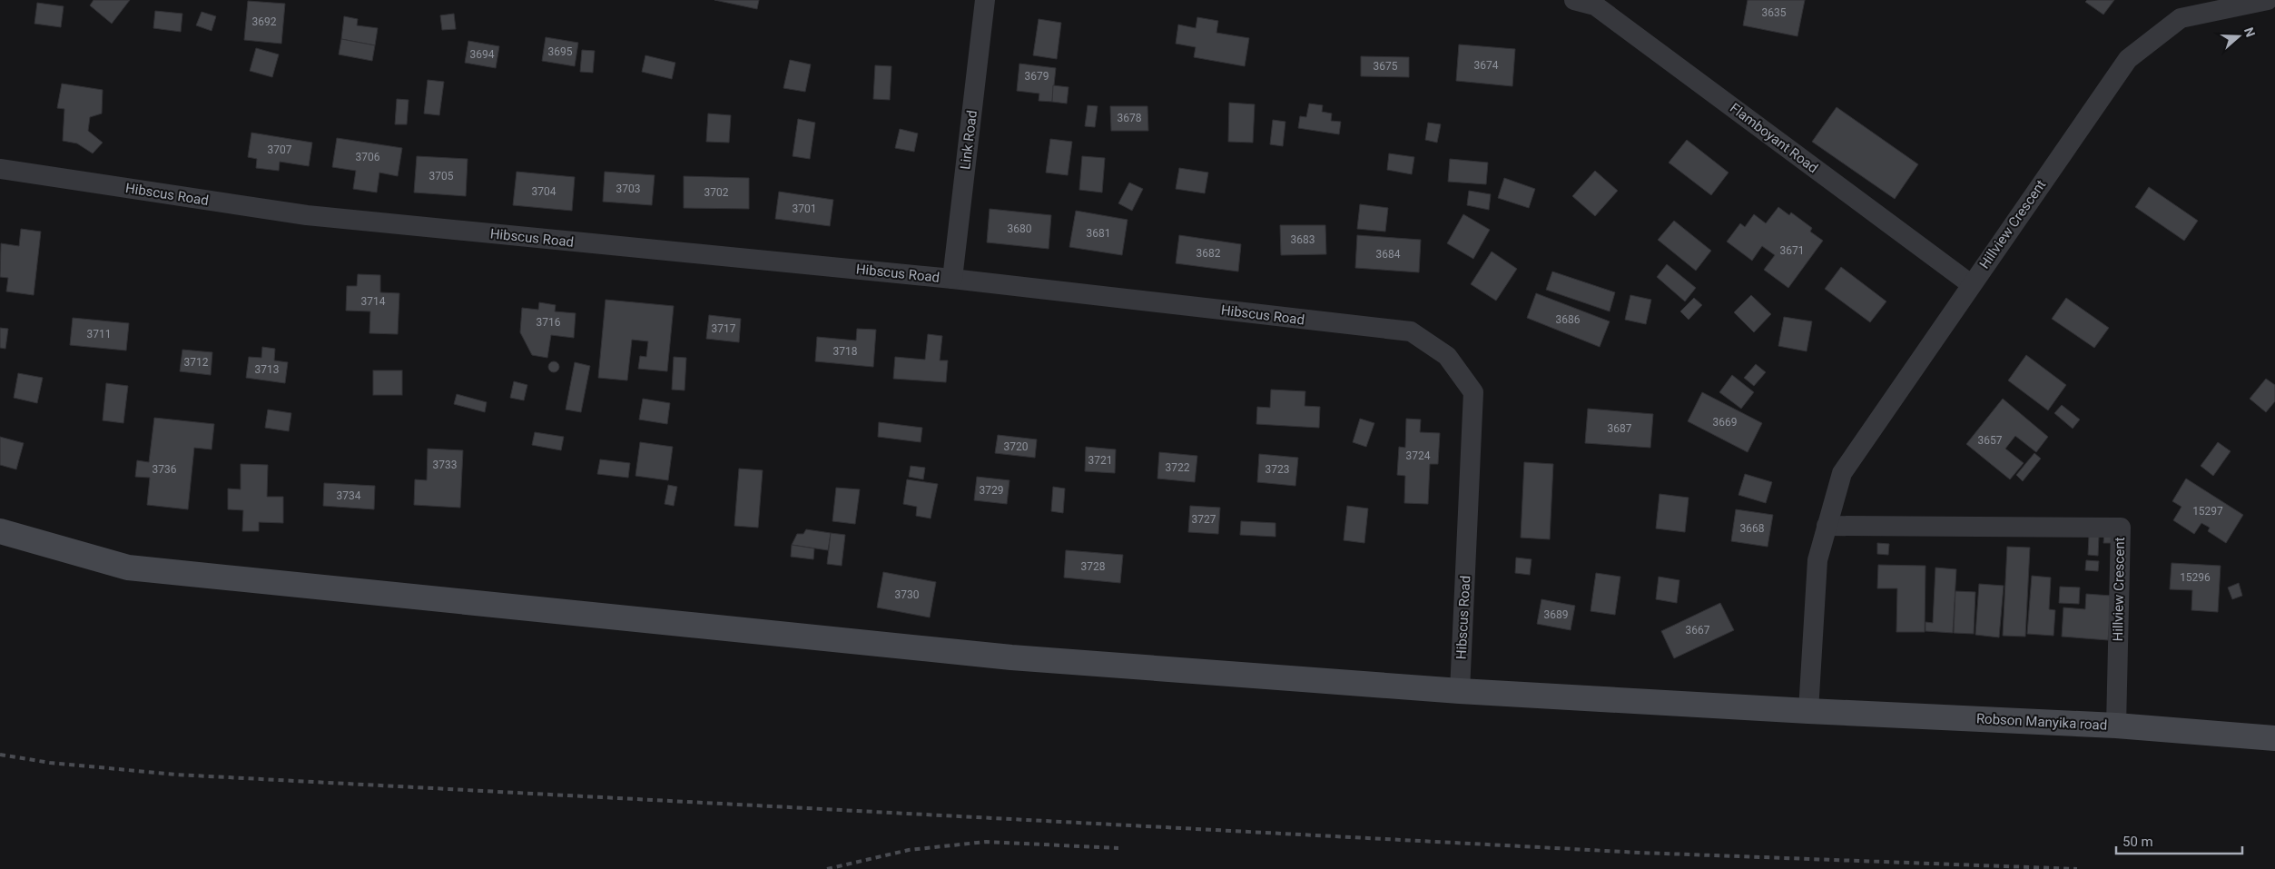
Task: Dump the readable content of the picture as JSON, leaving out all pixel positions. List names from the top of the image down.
{
  "streets": {
    "street": [
      "Flamboyant Road",
      "Link Road",
      "Hibscus Road",
      "Hillview Crescent",
      "Robson Manyika road"
    ]
  },
  "crossings": [
    ["Flamboyant Road", "Hillview Crescent"],
    ["Link Road", "Hibscus Road"],
    ["Hibscus Road", "Robson Manyika road"],
    ["Hillview Crescent", "Robson Manyika road"]
  ],
  "house_numbers": [
    "3635",
    "3692",
    "3695",
    "3694",
    "3674",
    "3675",
    "3679",
    "3678",
    "3707",
    "3706",
    "3705",
    "3703",
    "3704",
    "3702",
    "3701",
    "3680",
    "3681",
    "3683",
    "3671",
    "3682",
    "3684",
    "3714",
    "3686",
    "3716",
    "3717",
    "3711",
    "3718",
    "3712",
    "3713",
    "3669",
    "3687",
    "3657",
    "3720",
    "3724",
    "3721",
    "3733",
    "3722",
    "3736",
    "3723",
    "3729",
    "3734",
    "15297",
    "3727",
    "3668",
    "3728",
    "15296",
    "3730",
    "3689",
    "3667"
  ],
  "scale_bar": "50 m",
  "north": "right"
}
